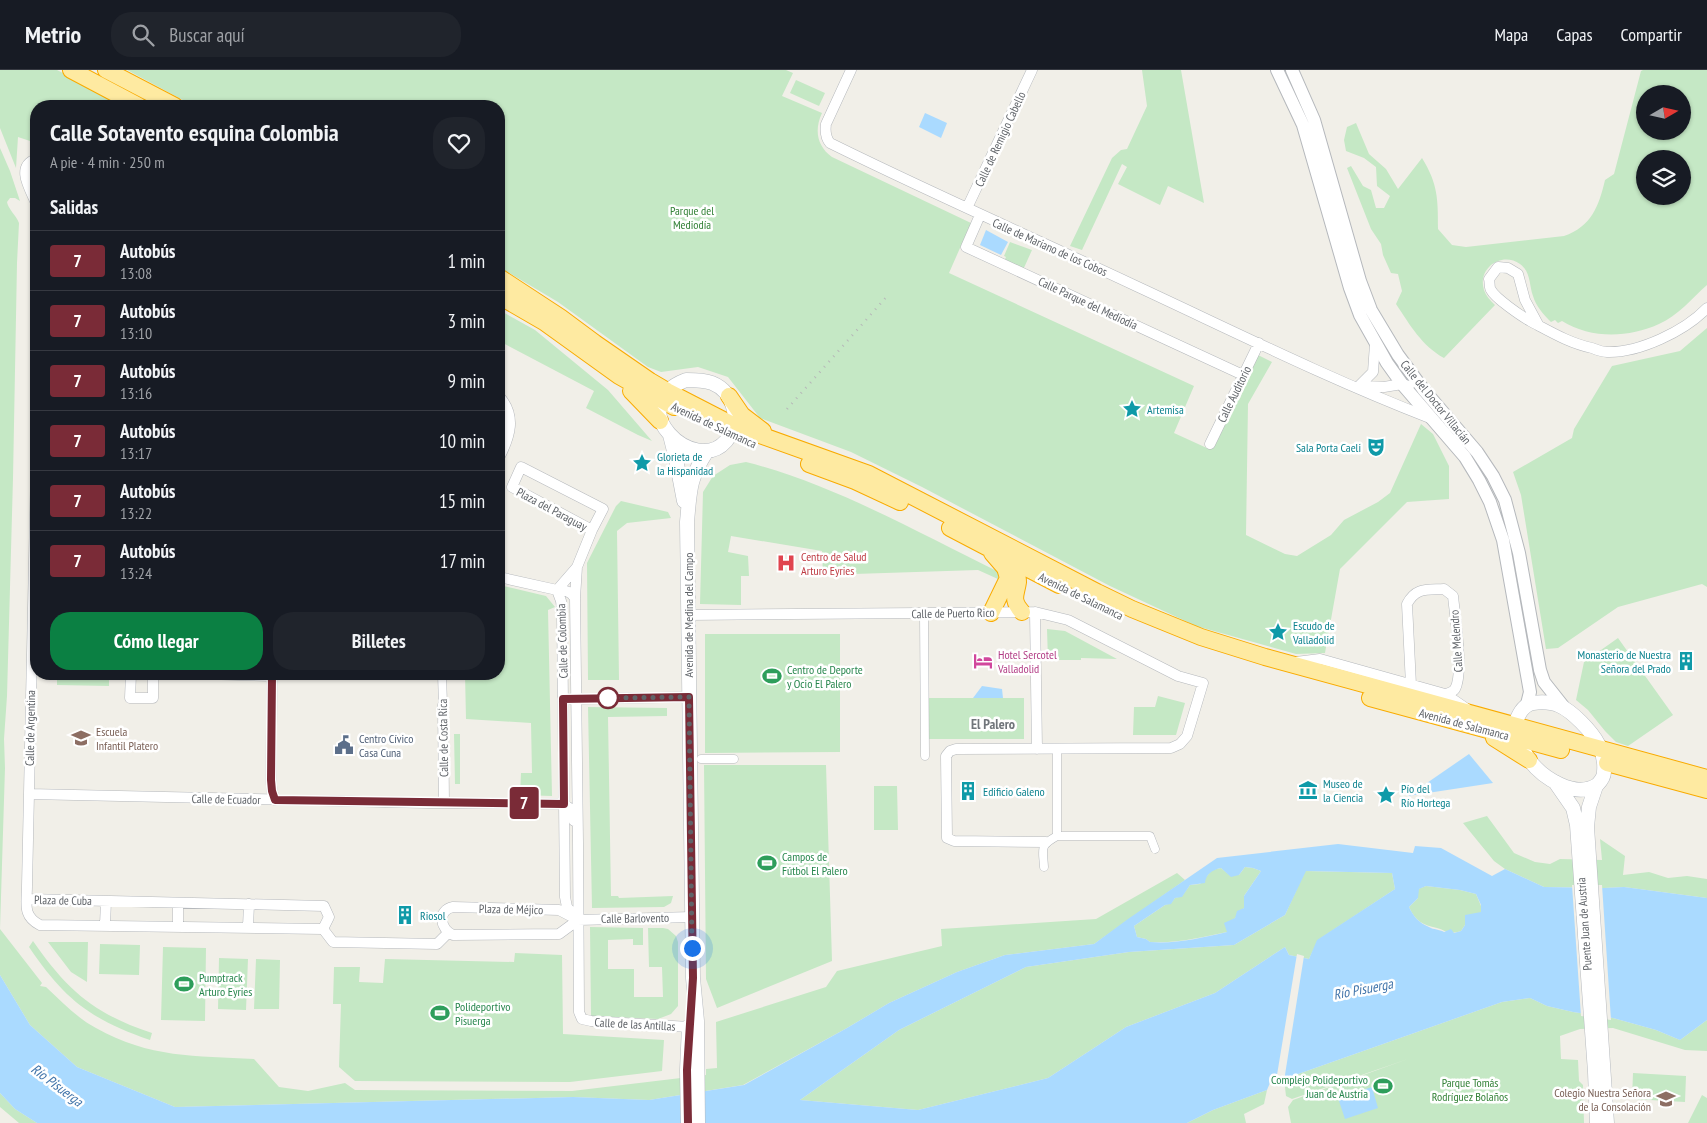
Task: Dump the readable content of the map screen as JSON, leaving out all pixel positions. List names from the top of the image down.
{
  "streets": {
    "highway": ["Avenida de Salamanca"],
    "main road": ["Avenida de Medina del Campo", "Puente Juan de Austria"],
    "street": [
      "Calle de Remigio Cabello",
      "Calle de Mariano de los Cobos",
      "Calle Parque del Mediodía",
      "Calle Auditorio",
      "Calle del Doctor Villacián",
      "Plaza del Paraguay",
      "Calle de Puerto Rico",
      "Calle de Colombia",
      "Calle Melendro",
      "Calle de Argentina",
      "Calle de Costa Rica",
      "Calle de Ecuador",
      "Plaza de Cuba",
      "Plaza de Méjico",
      "Calle Barlovento",
      "Calle de las Antillas"
    ]
  },
  "crossings": [
    ["Calle de Remigio Cabello", "Calle de Mariano de los Cobos"],
    ["Calle de Mariano de los Cobos", "Calle Parque del Mediodía"],
    ["Calle de Mariano de los Cobos", "Calle Auditorio"],
    ["Calle de Mariano de los Cobos", "Calle del Doctor Villacián"],
    ["Calle Parque del Mediodía", "Calle Auditorio"],
    ["Avenida de Salamanca", "Calle Melendro"],
    ["Avenida de Salamanca", "Puente Juan de Austria"],
    ["Plaza del Paraguay", "Calle de Colombia"],
    ["Calle de Puerto Rico", "Avenida de Medina del Campo"],
    ["Avenida de Medina del Campo", "Calle Barlovento"],
    ["Avenida de Medina del Campo", "Calle de las Antillas"],
    ["Calle de Colombia", "Calle de Ecuador"],
    ["Calle de Colombia", "Plaza de Méjico"],
    ["Calle de Colombia", "Calle Barlovento"],
    ["Calle de Colombia", "Calle de las Antillas"],
    ["Calle de Argentina", "Calle de Ecuador"],
    ["Calle de Argentina", "Plaza de Cuba"],
    ["Calle de Costa Rica", "Calle de Ecuador"],
    ["Plaza de Méjico", "Calle Barlovento"]
  ],
  "districts": ["El Palero"],
  "water": ["Río Pisuerga"],
  "parks": ["Parque del Mediodía", "Parque Tomás Rodríguez Bolaños"],
  "places": {
    "place": [
      "Artemisa",
      "Glorieta de la Hispanidad",
      "Escudo de Valladolid",
      "Pío del Río Hortega"
    ],
    "theatre": ["Sala Porta Caeli"],
    "hospital": ["Centro de Salud Arturo Eyries"],
    "hotel": ["Hotel Sercotel Valladolid"],
    "building": ["Monasterio de Nuestra Señora del Prado", "Edificio Galeno", "Riosol"],
    "sports": [
      "Centro de Deporte y Ocio El Palero",
      "Campos de Fútbol El Palero",
      "Pumptrack Arturo Eyries",
      "Polideportivo Pisuerga",
      "Complejo Polideportivo Juan de Austria"
    ],
    "school or university": ["Escuela Infantil Platero", "Colegio Nuestra Señora de la Consolación"],
    "public building": ["Centro Cívico Casa Cuna"],
    "museum": ["Museo de la Ciencia"]
  },
  "lines": ["bus line 7"],
  "north": "right",
  "page": {
    "header": "Metrio",
    "search": "Buscar aquí",
    "nav": ["Mapa", "Capas", "Compartir"],
    "on_map": "7",
    "heading": [
      ["Calle Sotavento esquina Colombia", "A pie · 4 min · 250 m"],
      "Salidas"
    ],
    "list": [
      {
        "mark": "7",
        "name": "Autobús",
        "note": "13:08",
        "value": "1 min"
      },
      {
        "mark": "7",
        "name": "Autobús",
        "note": "13:10",
        "value": "3 min"
      },
      {
        "mark": "7",
        "name": "Autobús",
        "note": "13:16",
        "value": "9 min"
      },
      {
        "mark": "7",
        "name": "Autobús",
        "note": "13:17",
        "value": "10 min"
      },
      {
        "mark": "7",
        "name": "Autobús",
        "note": "13:22",
        "value": "15 min"
      },
      {
        "mark": "7",
        "name": "Autobús",
        "note": "13:24",
        "value": "17 min"
      }
    ],
    "buttons": ["Cómo llegar", "Billetes"]
  }
}
